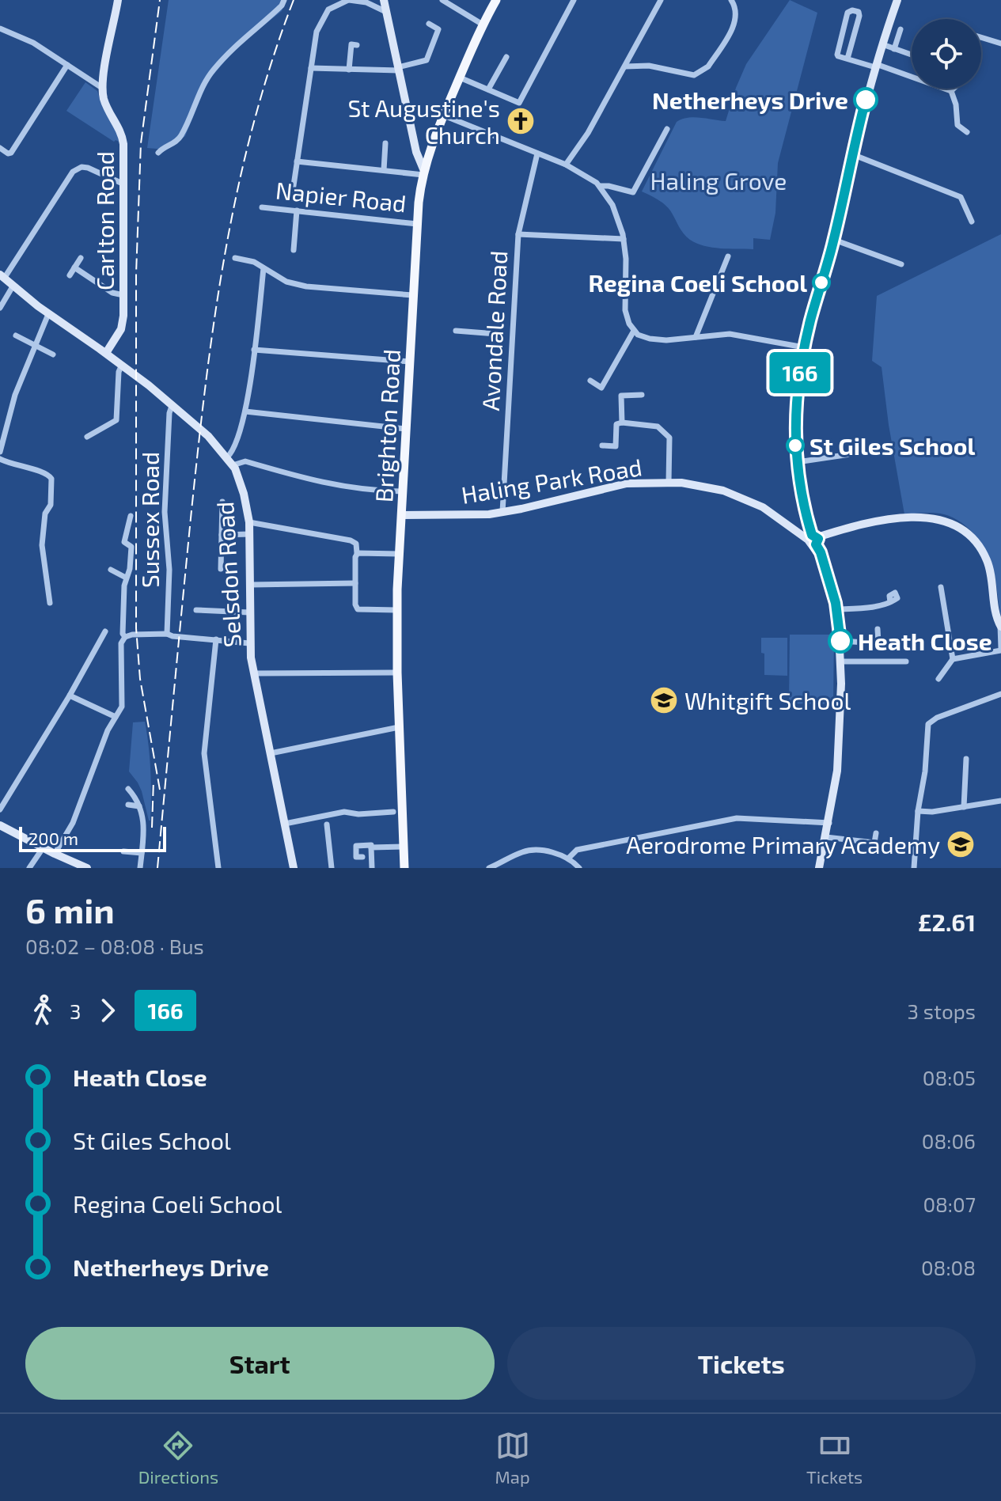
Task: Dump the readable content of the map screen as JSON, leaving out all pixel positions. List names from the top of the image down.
{
  "streets": {
    "main road": ["Brighton Road"],
    "street": [
      "Napier Road",
      "Carlton Road",
      "Avondale Road",
      "Haling Park Road",
      "Sussex Road",
      "Selsdon Road"
    ]
  },
  "crossings": [
    ["Napier Road", "Brighton Road"],
    ["Carlton Road", "Selsdon Road"],
    ["Avondale Road", "Haling Park Road"],
    ["Brighton Road", "Haling Park Road"],
    ["Sussex Road", "Selsdon Road"]
  ],
  "parks": ["Haling Grove"],
  "places": {
    "other": [
      "Netherheys Drive",
      "Regina Coeli School",
      "St Giles School",
      "Heath Close"
    ],
    "church": ["St Augustine's Church"],
    "school or university": ["Whitgift School", "Aerodrome Primary Academy"]
  },
  "lines": ["bus line 166"],
  "scale_bar": "200 m",
  "page": {
    "on_map": "166",
    "scale": "200 m",
    "heading": ["6 min", "08:02 – 08:08 · Bus", "£2.61"],
    "legs": ["3", "166", "3 stops"],
    "list": [
      {
        "name": "Heath Close",
        "value": "08:05"
      },
      {
        "name": "St Giles School",
        "value": "08:06"
      },
      {
        "name": "Regina Coeli School",
        "value": "08:07"
      },
      {
        "name": "Netherheys Drive",
        "value": "08:08"
      }
    ],
    "buttons": ["Start", "Tickets"],
    "tabs": ["Directions", "Map", "Tickets"]
  }
}
